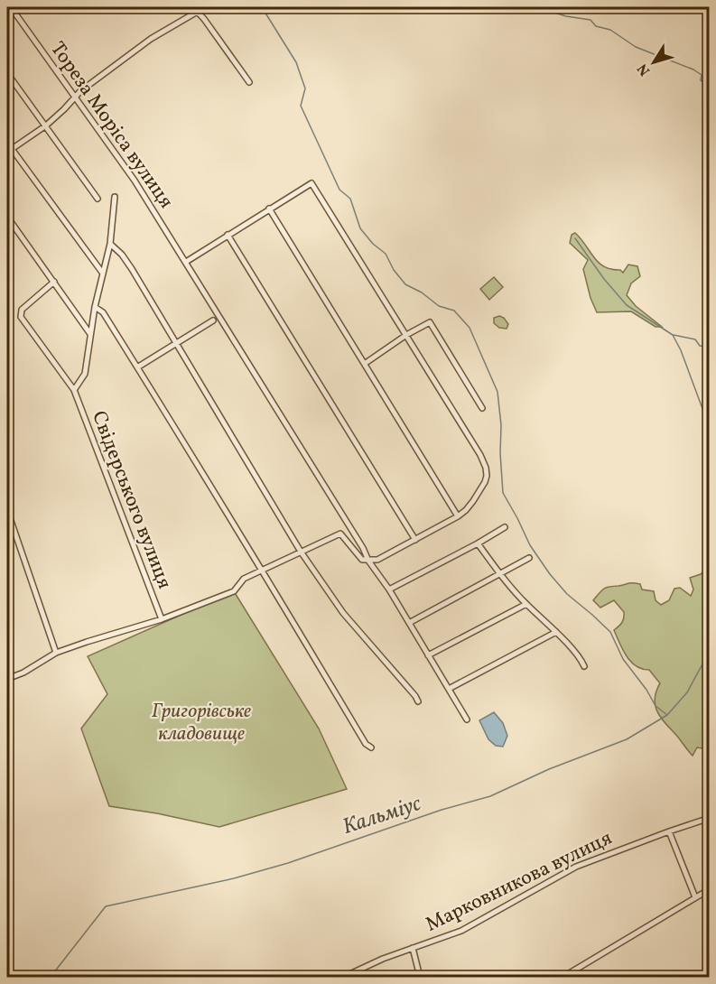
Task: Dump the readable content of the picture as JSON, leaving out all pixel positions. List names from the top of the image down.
{
  "streets": {
    "street": ["Тореза Моріса вулиця", "Свiдерського вулиця", "Марковникова вулиця"]
  },
  "water": ["Кальміус"],
  "parks": ["Григорівське кладовище"],
  "north": "bottom left"
}
